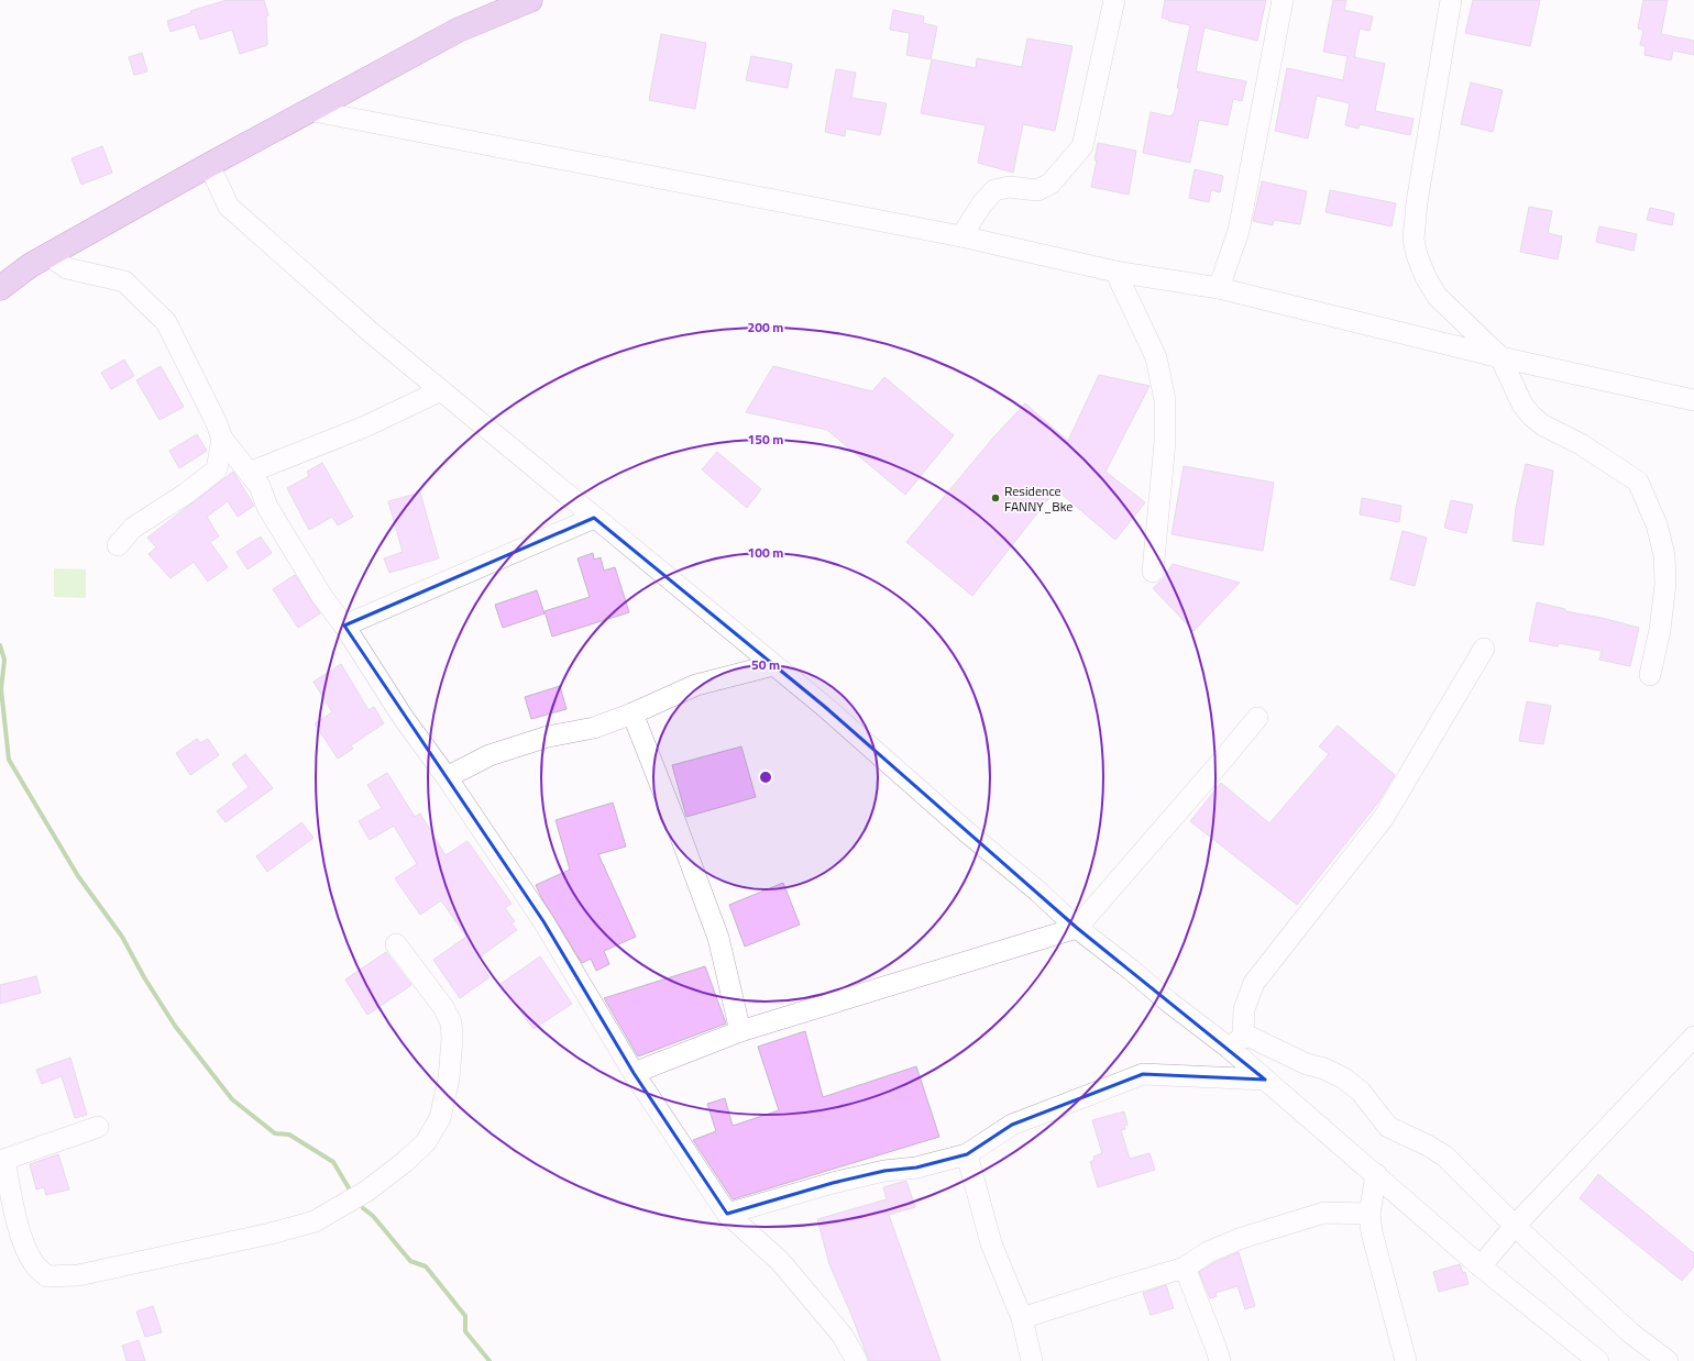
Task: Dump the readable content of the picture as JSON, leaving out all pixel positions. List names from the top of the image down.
{
  "places": ["Residence FANNY_Bke"],
  "rings": [
    "200 m",
    "150 m",
    "100 m",
    "50 m"
  ]
}
